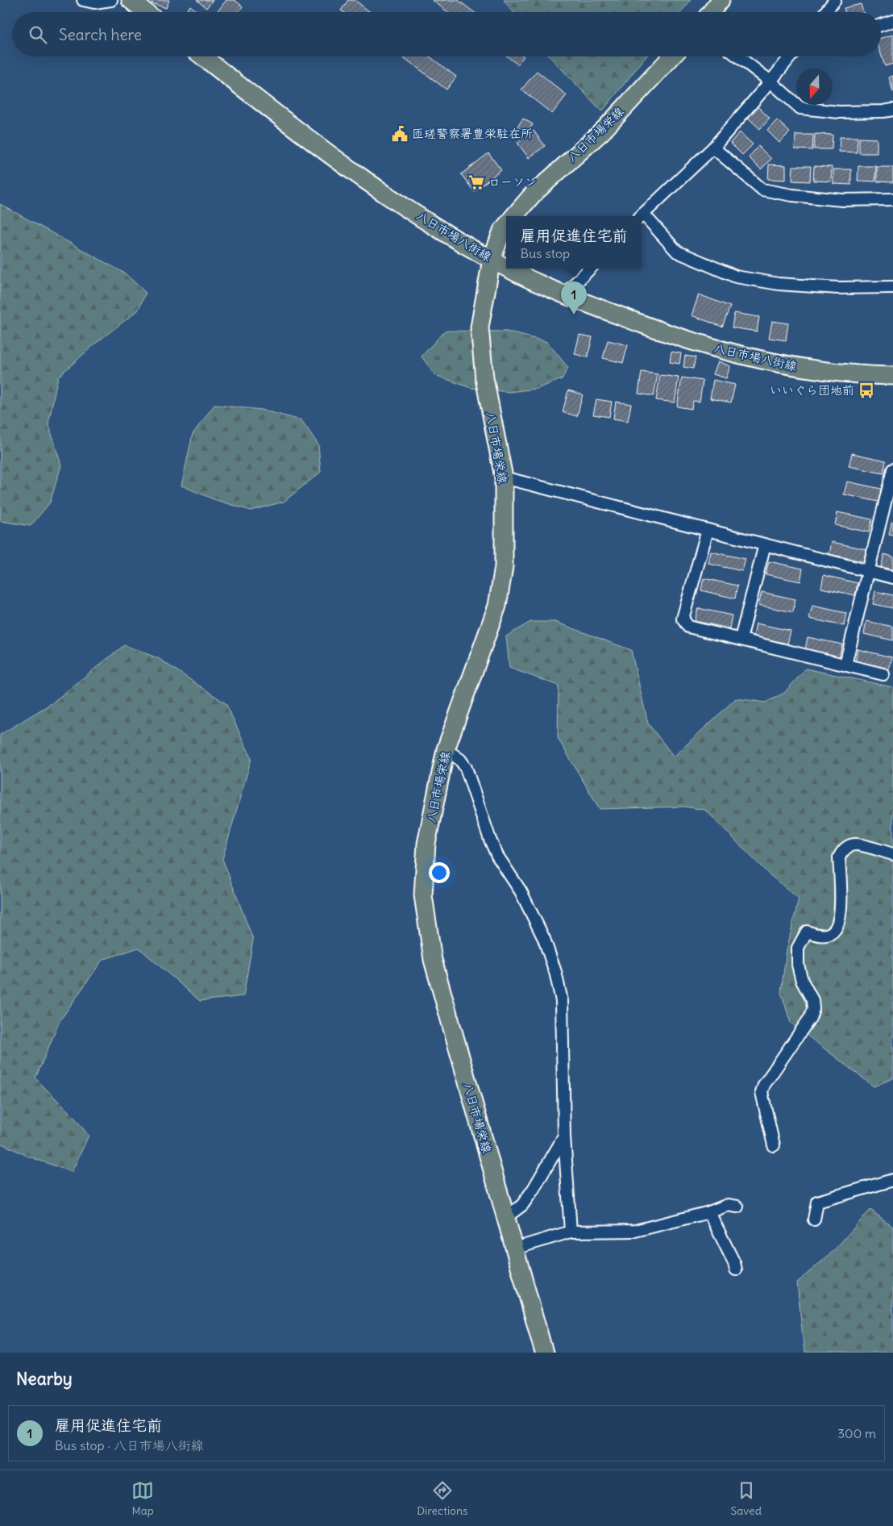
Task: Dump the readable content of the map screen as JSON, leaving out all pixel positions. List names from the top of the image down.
{
  "streets": {
    "main road": ["八日市場栄線", "八日市場八街線"]
  },
  "crossings": [
    ["八日市場栄線", "八日市場八街線"]
  ],
  "places": {
    "public building": ["匝瑳警察署豊栄駐在所"],
    "supermarket": ["ローソン"],
    "bus stop": ["いいぐら団地前"]
  },
  "north": "bottom",
  "page": {
    "search": "Search here",
    "popup": ["雇用促進住宅前", "Bus stop"],
    "pins": "1",
    "heading": "Nearby",
    "list": [
      {
        "mark": "1",
        "name": "雇用促進住宅前",
        "note": "Bus stop · 八日市場八街線",
        "value": "300 m"
      }
    ],
    "nav": ["Map", "Directions", "Saved"]
  }
}
